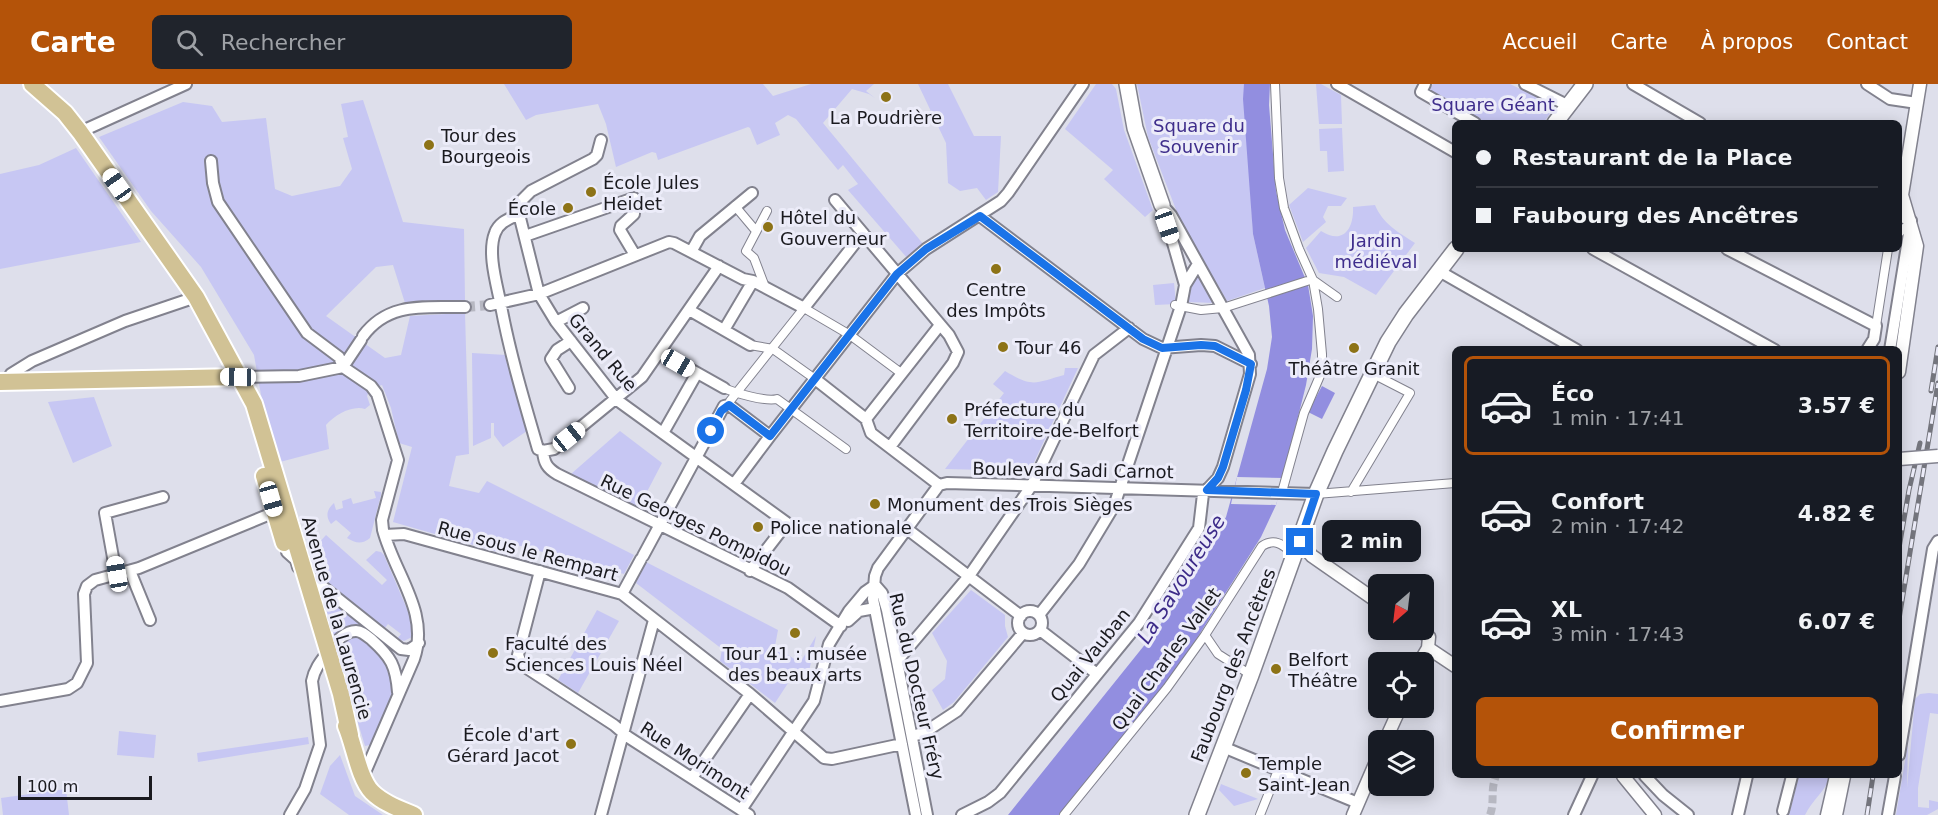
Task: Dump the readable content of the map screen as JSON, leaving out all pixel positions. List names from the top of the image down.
{
  "streets": {
    "main road": ["Avenue de la Laurencie", "Faubourg des Ancêtres"],
    "street": [
      "Grand Rue",
      "Boulevard Sadi Carnot",
      "Rue Georges Pompidou",
      "Rue sous le Rempart",
      "Quai Vauban",
      "Quai Charles Vallet",
      "Rue du Docteur Fréry",
      "Rue Morimont"
    ]
  },
  "crossings": [
    ["Grand Rue", "Rue Georges Pompidou"],
    ["Boulevard Sadi Carnot", "Quai Vauban"],
    ["Boulevard Sadi Carnot", "Faubourg des Ancêtres"],
    ["Rue sous le Rempart", "Rue du Docteur Fréry"],
    ["Rue sous le Rempart", "Rue Morimont"],
    ["Quai Charles Vallet", "Faubourg des Ancêtres"]
  ],
  "water": ["La Savoureuse"],
  "parks": ["Square Géant", "Square du Souvenir", "Jardin médiéval"],
  "places": [
    "La Poudrière",
    "Tour des Bourgeois",
    "École Jules Heidet",
    "École",
    "Hôtel du Gouverneur",
    "Centre des Impôts",
    "Tour 46",
    "Théâtre Granit",
    "Préfecture du Territoire-de-Belfort",
    "Monument des Trois Sièges",
    "Police nationale",
    "Tour 41 : musée des beaux arts",
    "Faculté des Sciences Louis Néel",
    "Belfort Théâtre",
    "École d'art Gérard Jacot",
    "Temple Saint-Jean"
  ],
  "scale_bar": "100 m",
  "north": "bottom left",
  "page": {
    "header": "Carte",
    "search": "Rechercher",
    "nav": [
      "Accueil",
      "Carte",
      "À propos",
      "Contact"
    ],
    "banner": ["Restaurant de la Place", "Faubourg des Ancêtres"],
    "list": [
      {
        "name": "Éco",
        "note": "1 min · 17:41",
        "value": "3.57 €"
      },
      {
        "name": "Confort",
        "note": "2 min · 17:42",
        "value": "4.82 €"
      },
      {
        "name": "XL",
        "note": "3 min · 17:43",
        "value": "6.07 €"
      }
    ],
    "bubble": "2 min",
    "buttons": "Confirmer",
    "scale": "100 m"
  }
}
